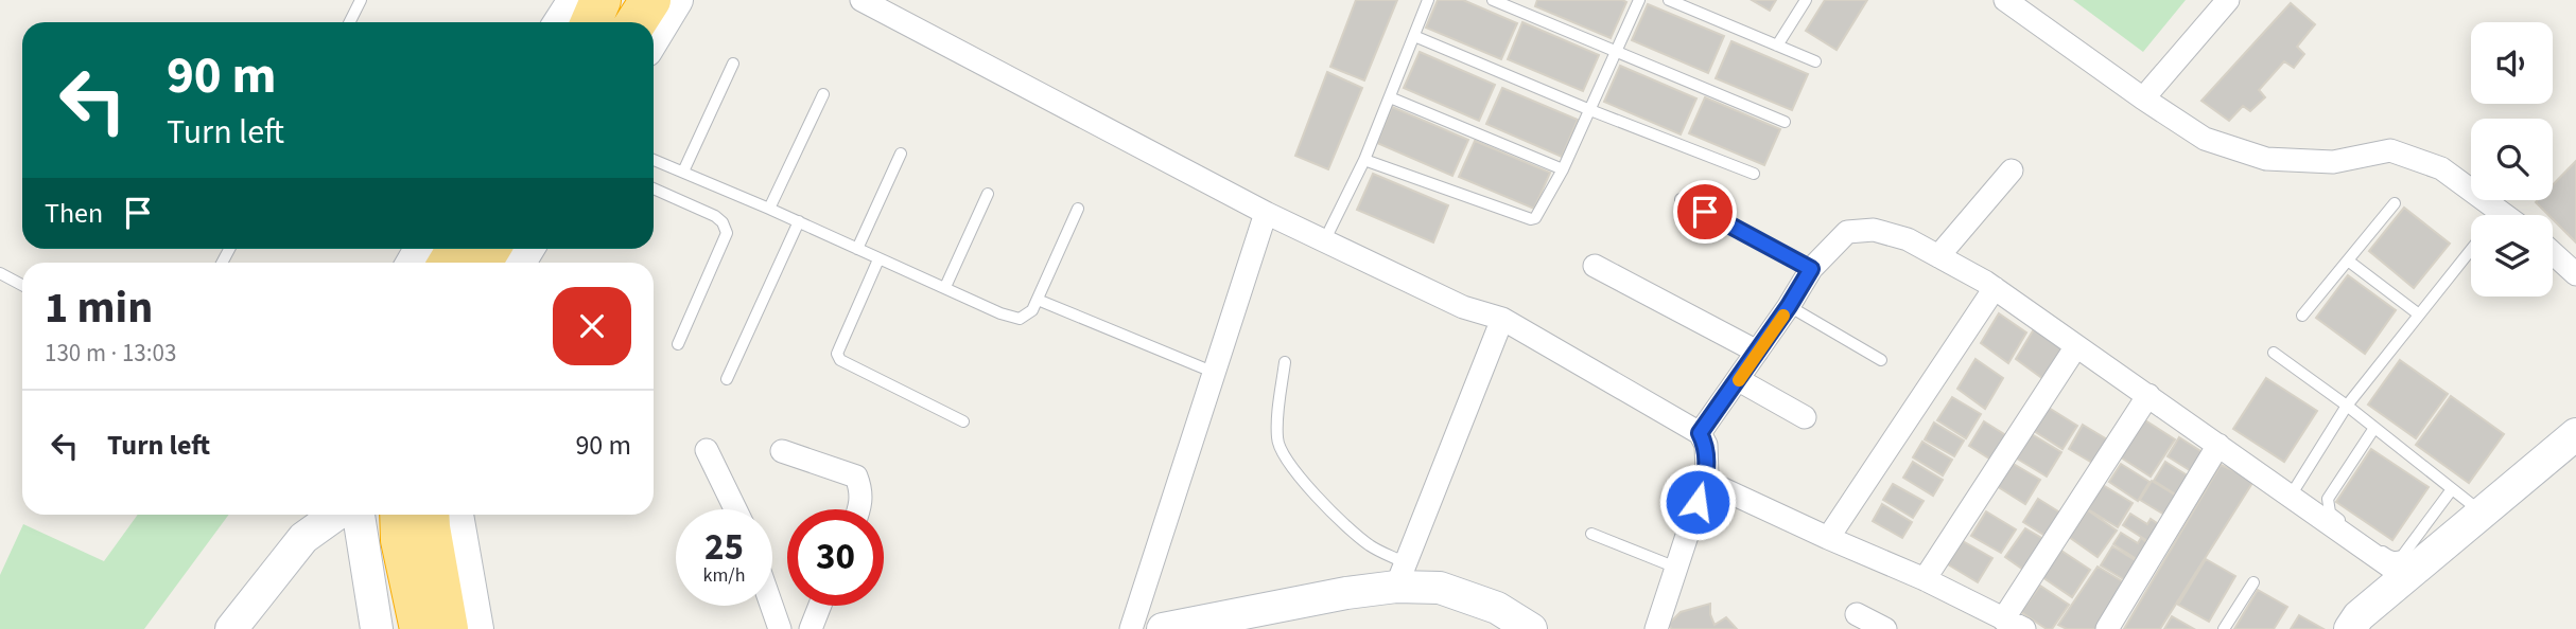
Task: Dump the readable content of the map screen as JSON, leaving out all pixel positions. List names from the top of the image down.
{
  "page": {
    "turn": ["90 m", "Turn left"],
    "then": "Then",
    "heading": ["1 min", "130 m · 13:03"],
    "list": [
      {
        "name": "Turn left",
        "value": "90 m"
      }
    ],
    "speed": "25 km/h",
    "limit": "30"
  }
}
